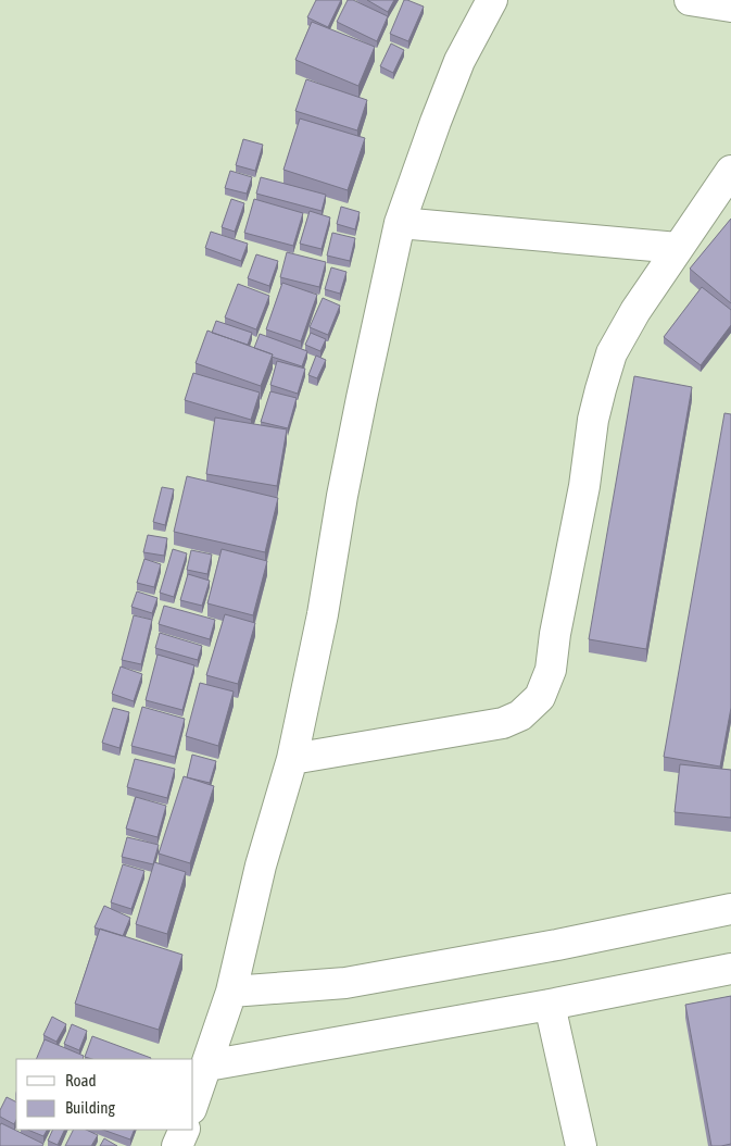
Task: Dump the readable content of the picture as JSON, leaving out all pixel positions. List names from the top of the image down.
{
  "legend": ["Road", "Building"]
}
